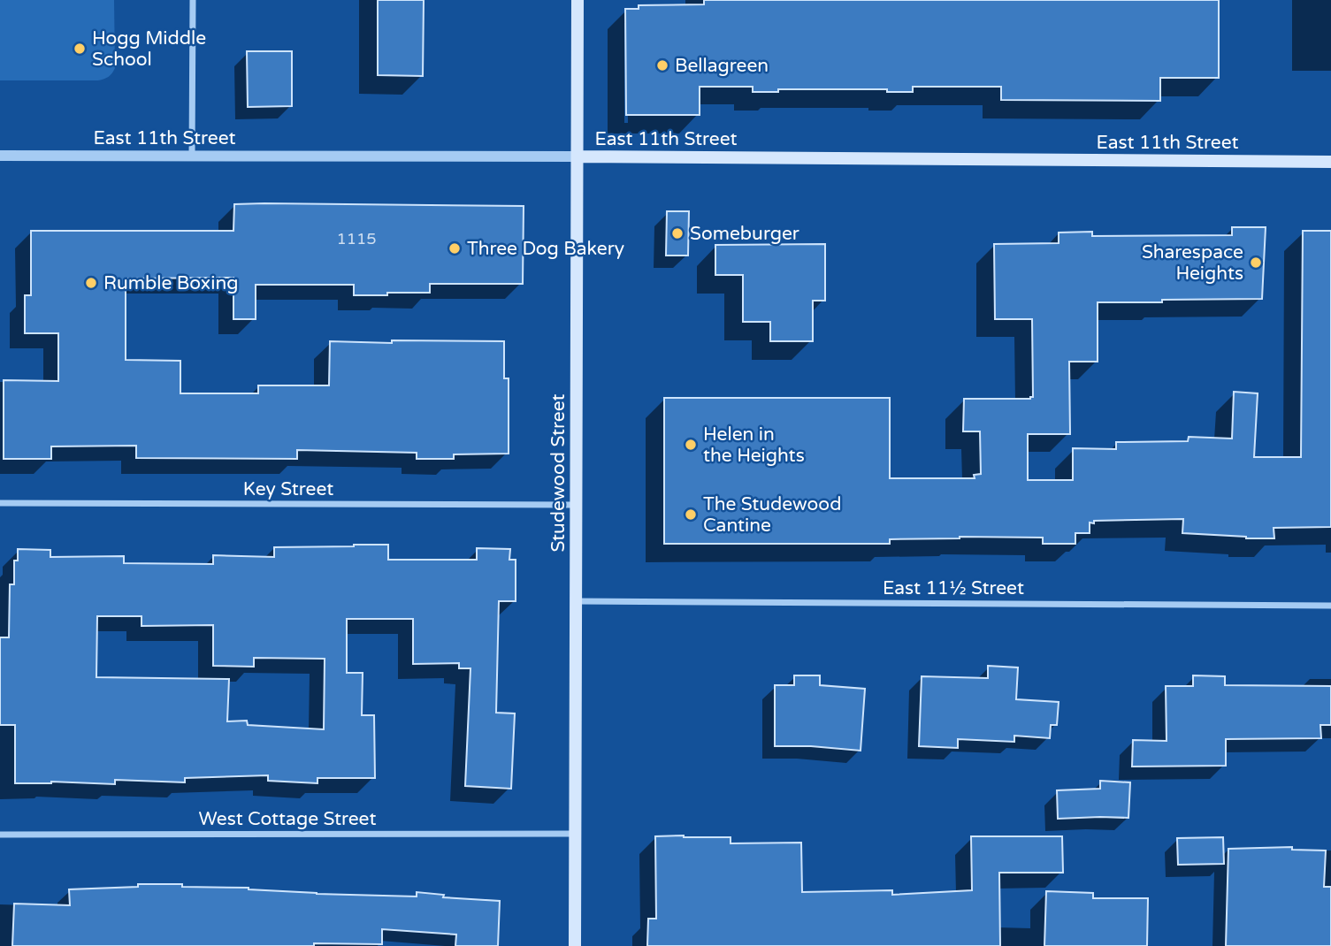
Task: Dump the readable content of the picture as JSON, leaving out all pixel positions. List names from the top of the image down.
{
  "streets": {
    "main road": ["East 11th Street", "Studewood Street"],
    "street": ["Key Street", "East 11½ Street", "West Cottage Street"]
  },
  "crossings": [
    ["East 11th Street", "Studewood Street"],
    ["Studewood Street", "Key Street"],
    ["Studewood Street", "East 11½ Street"],
    ["Studewood Street", "West Cottage Street"]
  ],
  "places": [
    "Hogg Middle School",
    "Bellagreen",
    "Someburger",
    "Three Dog Bakery",
    "Sharespace Heights",
    "Rumble Boxing",
    "Helen in the Heights",
    "The Studewood Cantine"
  ],
  "house_numbers": ["1115"]
}
